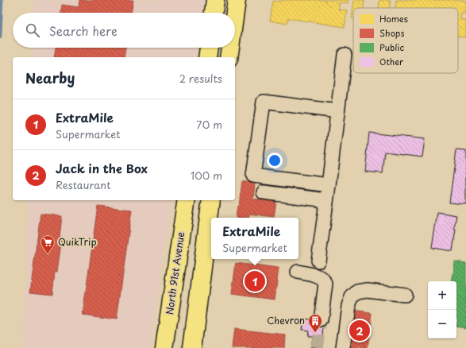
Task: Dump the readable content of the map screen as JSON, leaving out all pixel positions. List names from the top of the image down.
{
  "streets": {
    "main road": ["North 91st Avenue"]
  },
  "places": {
    "supermarket": ["QuikTrip"],
    "building": ["Chevron"]
  },
  "legend": [
    "Homes",
    "Shops",
    "Public",
    "Other"
  ],
  "page": {
    "search": "Search here",
    "heading": ["Nearby", "2 results"],
    "list": [
      {
        "mark": "1",
        "name": "ExtraMile",
        "note": "Supermarket",
        "value": "70 m"
      },
      {
        "mark": "2",
        "name": "Jack in the Box",
        "note": "Restaurant",
        "value": "100 m"
      }
    ],
    "popup": ["ExtraMile", "Supermarket"],
    "pins": ["1", "2"],
    "map_buttons": ["+", "−"]
  }
}
